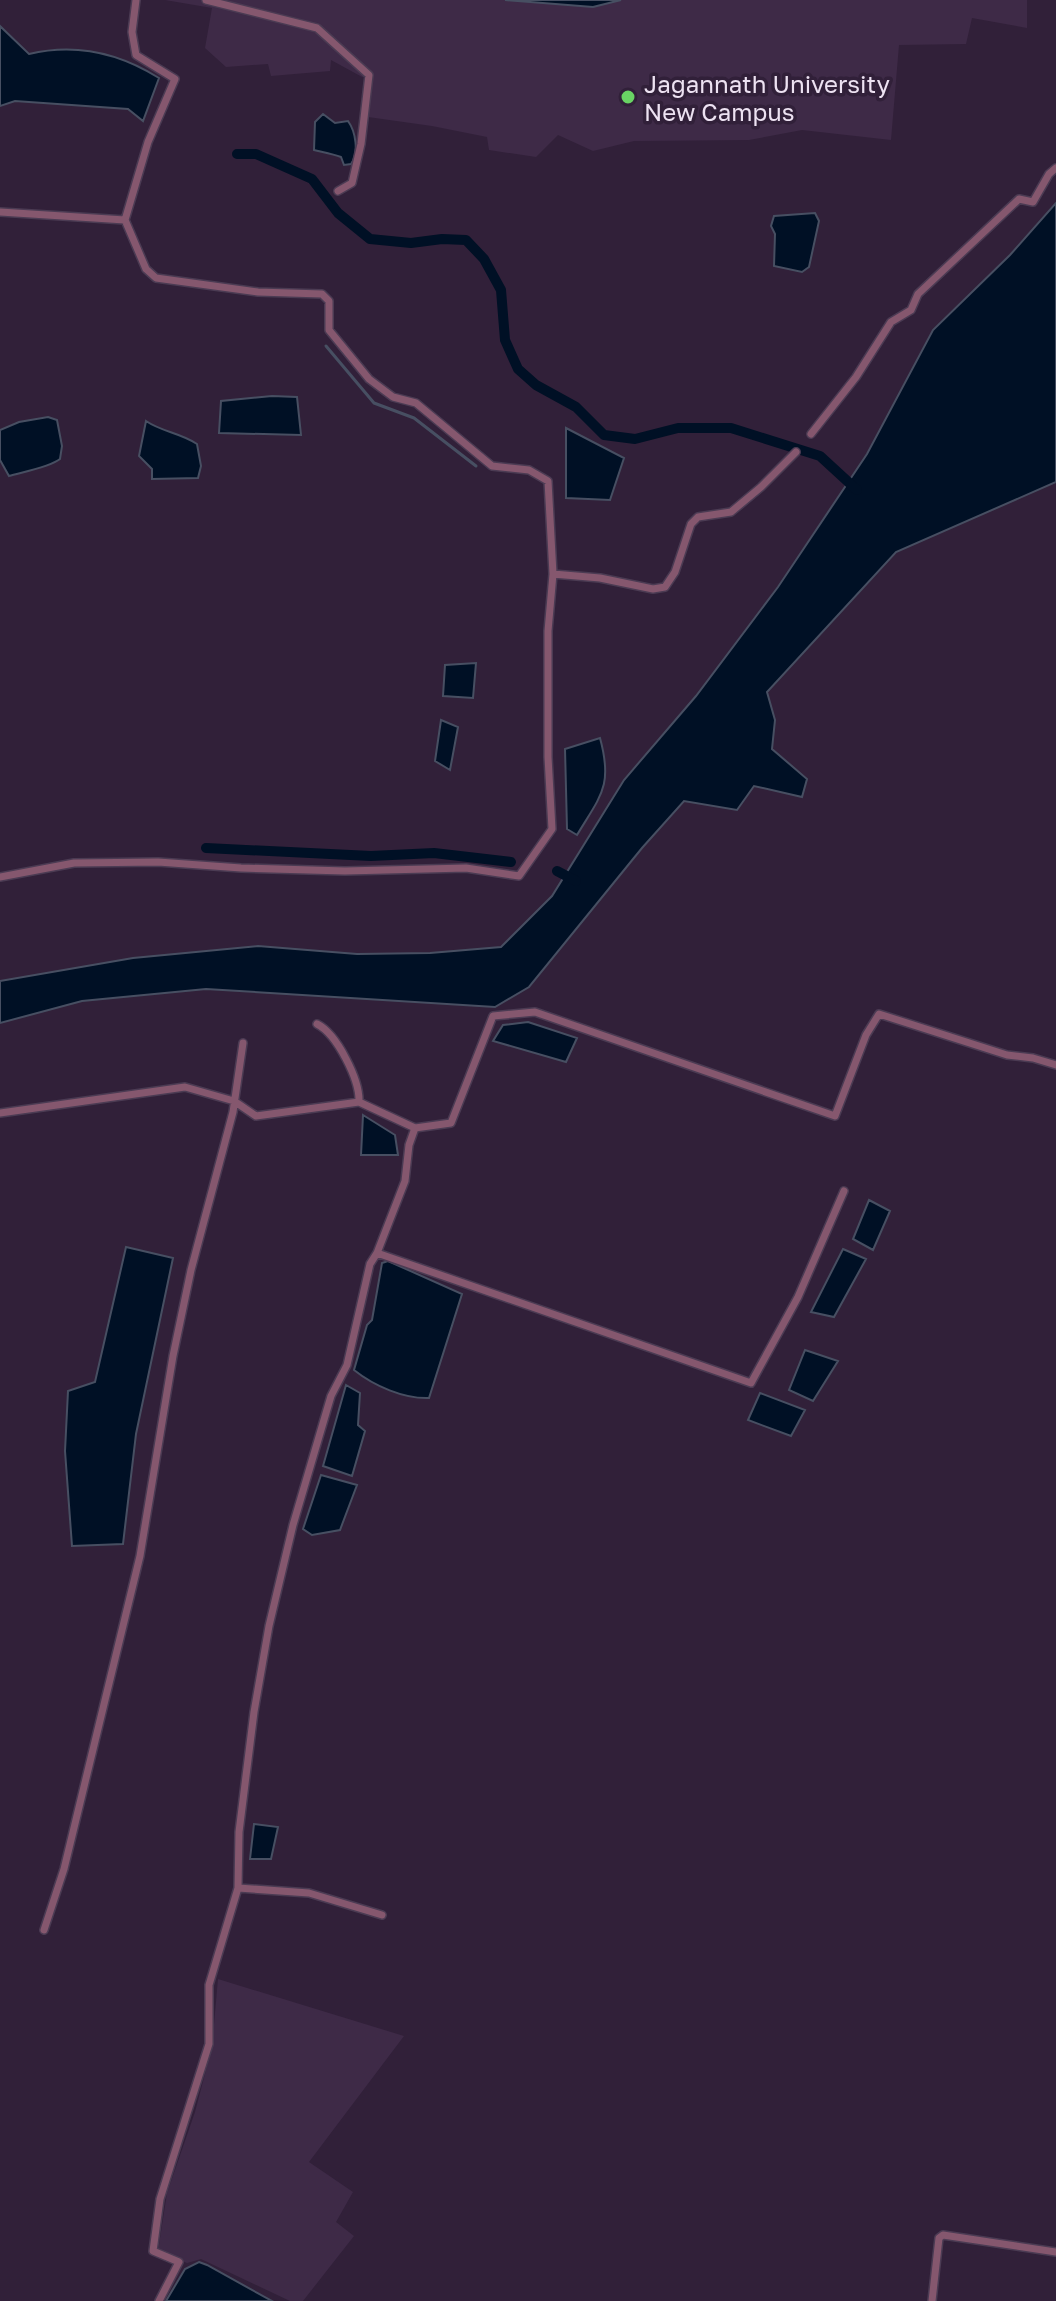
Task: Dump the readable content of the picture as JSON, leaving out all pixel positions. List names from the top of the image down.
{
  "places": ["Jagannath University New Campus"]
}
